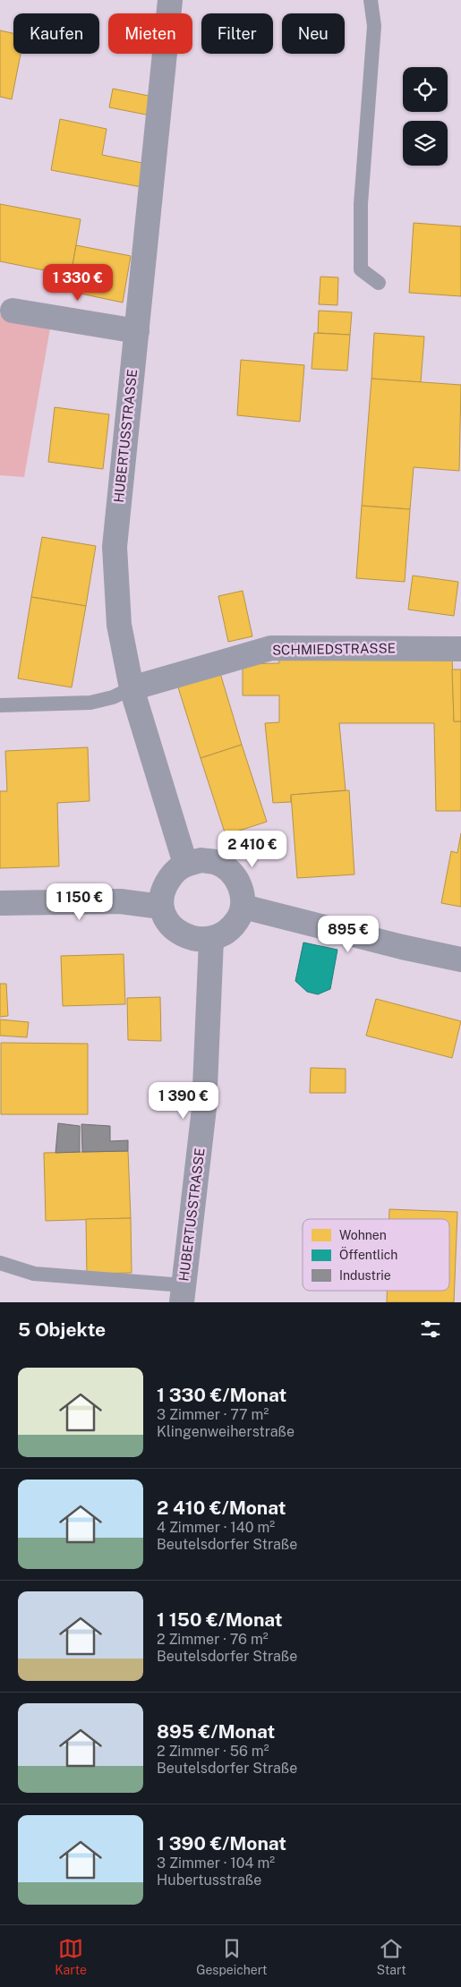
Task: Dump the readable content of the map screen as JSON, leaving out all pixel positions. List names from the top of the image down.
{
  "streets": {
    "street": ["HUBERTUSSTRASSE", "SCHMIEDSTRASSE"]
  },
  "crossings": [
    ["HUBERTUSSTRASSE", "SCHMIEDSTRASSE"]
  ],
  "legend": ["Wohnen", "Öffentlich", "Industrie"],
  "page": {
    "chip": [
      "Kaufen",
      "Mieten",
      "Filter",
      "Neu"
    ],
    "price": [
      "1 330 €",
      "2 410 €",
      "1 150 €",
      "895 €",
      "1 390 €"
    ],
    "heading": "5 Objekte",
    "list": [
      {
        "name": "1 330 €/Monat",
        "note": "3 Zimmer · 77 m² · Klingenweiherstraße"
      },
      {
        "name": "2 410 €/Monat",
        "note": "4 Zimmer · 140 m² · Beutelsdorfer Straße"
      },
      {
        "name": "1 150 €/Monat",
        "note": "2 Zimmer · 76 m² · Beutelsdorfer Straße"
      },
      {
        "name": "895 €/Monat",
        "note": "2 Zimmer · 56 m² · Beutelsdorfer Straße"
      },
      {
        "name": "1 390 €/Monat",
        "note": "3 Zimmer · 104 m² · Hubertusstraße"
      }
    ],
    "tabs": ["Karte", "Gespeichert", "Start"]
  }
}
